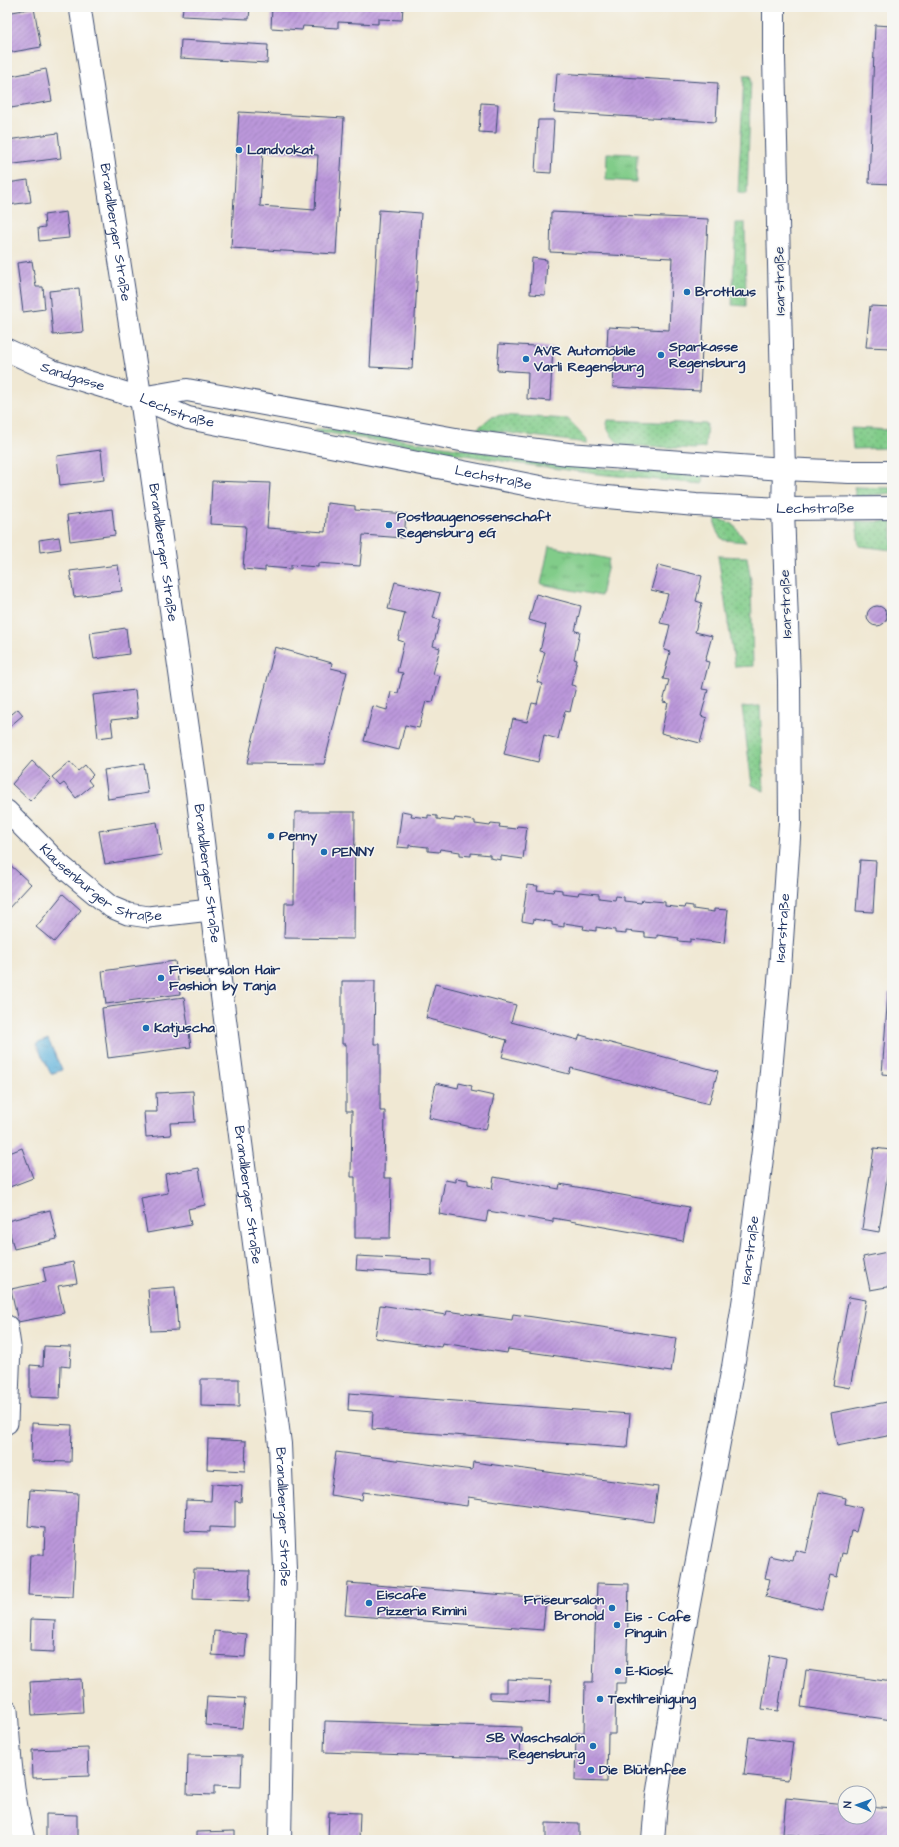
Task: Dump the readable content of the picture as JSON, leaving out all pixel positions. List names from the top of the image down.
{
  "streets": {
    "street": [
      "Brandlberger Straße",
      "Isarstraße",
      "Sandgasse",
      "Lechstraße",
      "Klausenburger Straße"
    ]
  },
  "crossings": [
    ["Brandlberger Straße", "Sandgasse"],
    ["Brandlberger Straße", "Lechstraße"],
    ["Brandlberger Straße", "Klausenburger Straße"],
    ["Isarstraße", "Lechstraße"],
    ["Sandgasse", "Lechstraße"]
  ],
  "places": [
    "Landvokat",
    "BrotHaus",
    "Sparkasse Regensburg",
    "AVR Automobile Varli Regensburg",
    "Postbaugenossenschaft Regensburg eG",
    "Penny",
    "PENNY",
    "Friseursalon Hair Fashion by Tanja",
    "Katjuscha",
    "Eiscafe Pizzeria Rimini",
    "Friseursalon Bronold",
    "Eis - Cafe Pinguin",
    "E-Kiosk",
    "Textilreinigung",
    "SB Waschsalon Regensburg",
    "Die Blütenfee"
  ],
  "north": "left"
}
